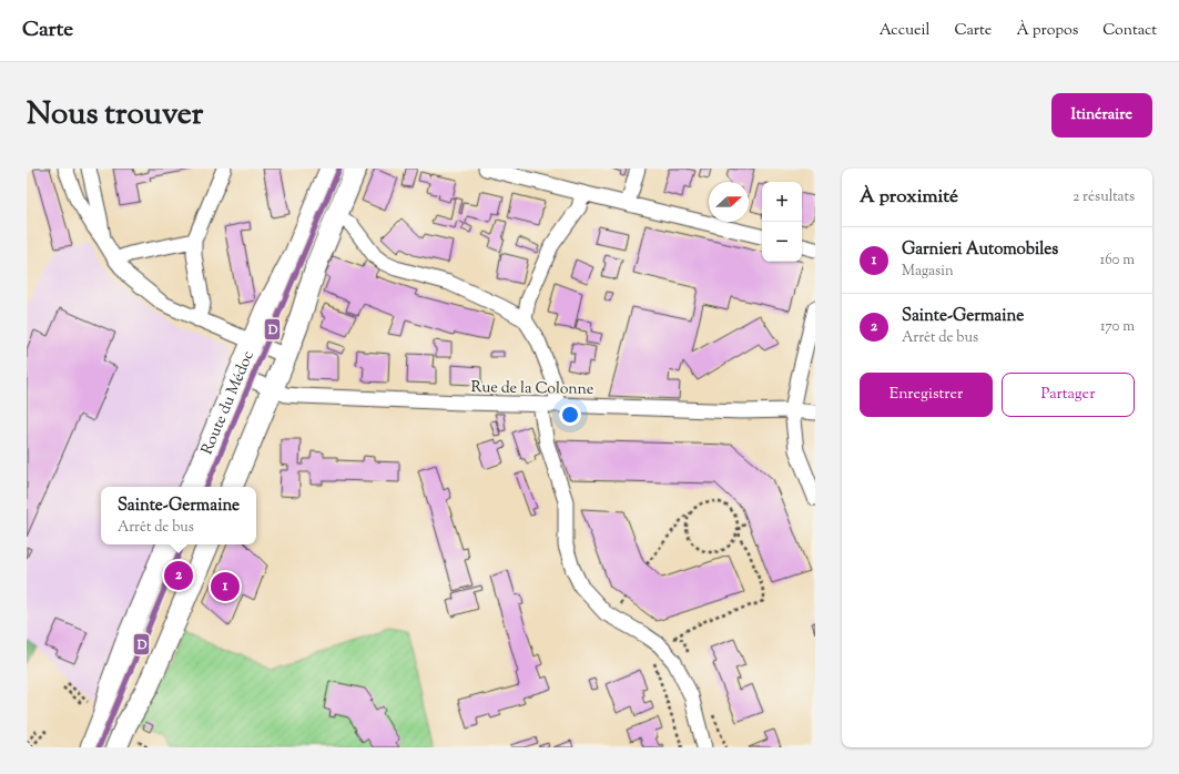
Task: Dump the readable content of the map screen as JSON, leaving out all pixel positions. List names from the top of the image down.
{
  "streets": {
    "main road": ["Route du Médoc"],
    "street": ["Rue de la Colonne"]
  },
  "crossings": [
    ["Rue de la Colonne", "Route du Médoc"]
  ],
  "lines": ["transit line D"],
  "north": "right",
  "page": {
    "header": "Carte",
    "nav": [
      "Accueil",
      "Carte",
      "À propos",
      "Contact"
    ],
    "title": "Nous trouver",
    "buttons": [
      "Itinéraire",
      ["Enregistrer", "Partager"]
    ],
    "heading": ["À proximité", "2 résultats"],
    "map_buttons": ["+", "−"],
    "list": [
      {
        "mark": "1",
        "name": "Garnieri Automobiles",
        "note": "Magasin",
        "value": "160 m"
      },
      {
        "mark": "2",
        "name": "Sainte-Germaine",
        "note": "Arrêt de bus",
        "value": "170 m"
      }
    ],
    "popup": ["Sainte-Germaine", "Arrêt de bus"],
    "pins": ["2", "1"]
  }
}
